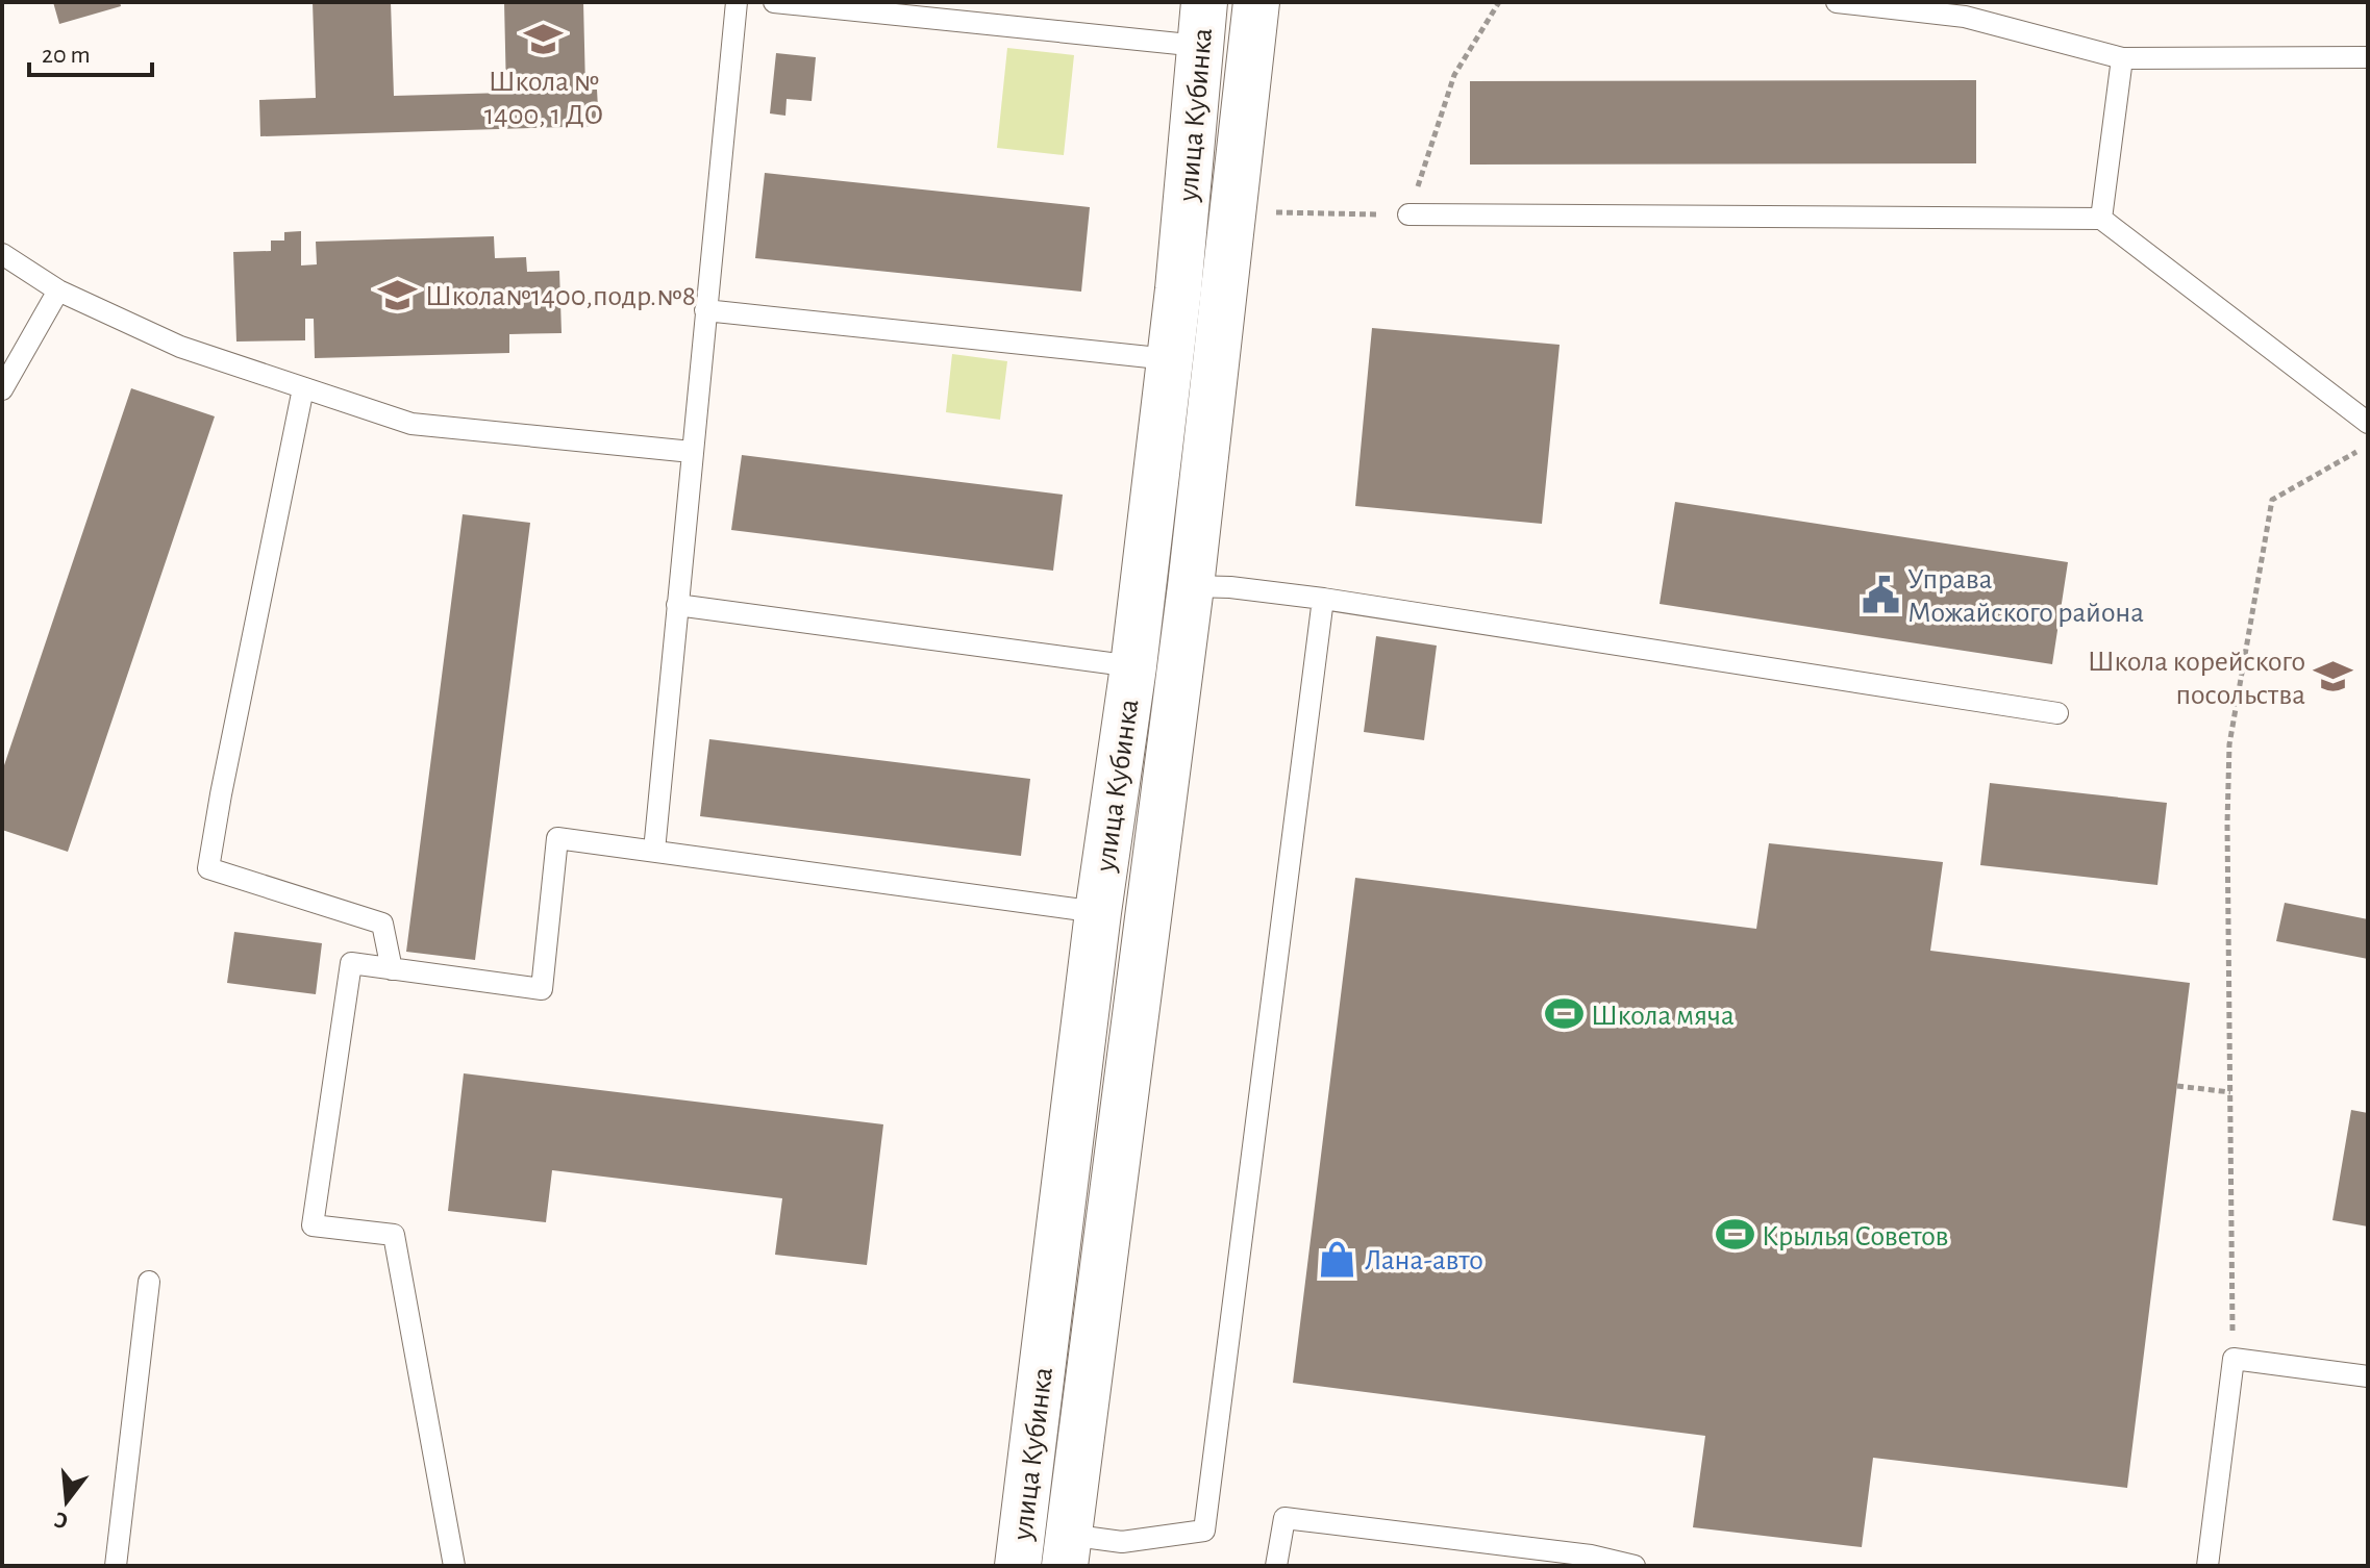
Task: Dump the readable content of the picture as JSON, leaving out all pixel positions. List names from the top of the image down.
{
  "streets": {
    "main road": ["улица Кубинка"]
  },
  "places": {
    "school or university": ["Школа № 1400, 1 ДО", "Школа№1400,подр.№8", "Школа корейского посольства"],
    "public building": ["Управа Можайского района"],
    "sports": ["Школа мяча", "Крылья Советов"],
    "shop": ["Лана-авто"]
  },
  "scale_bar": "20 m",
  "north": "bottom"
}
